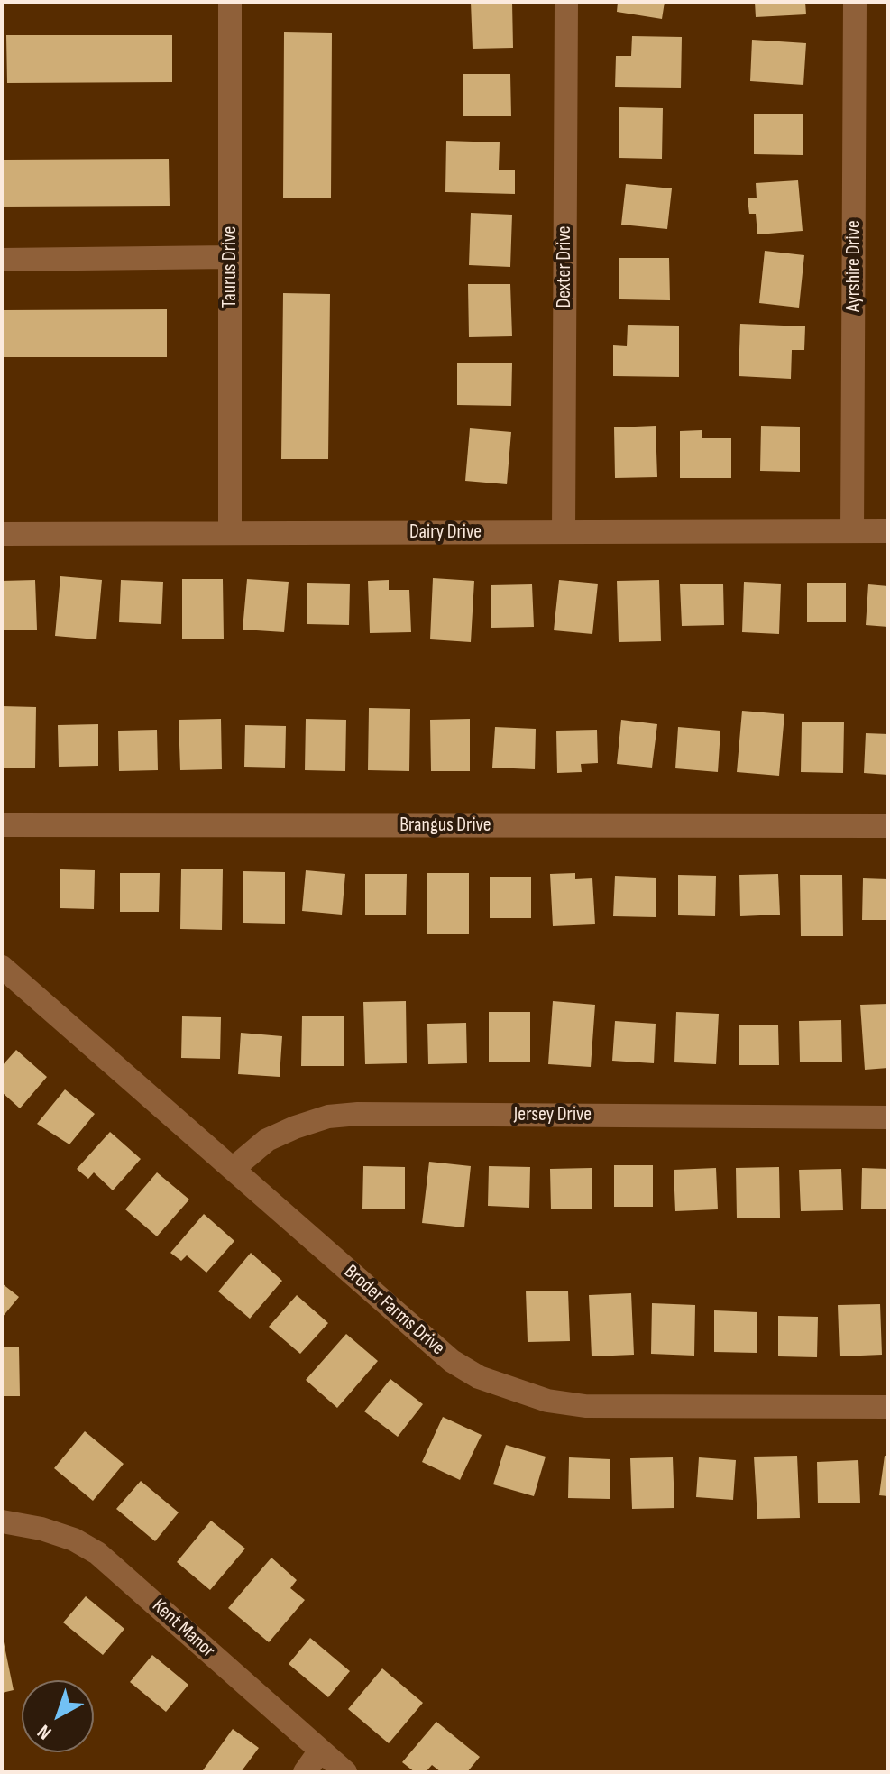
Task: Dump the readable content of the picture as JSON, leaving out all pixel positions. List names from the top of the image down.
{
  "streets": {
    "street": [
      "Ayrshire Drive",
      "Taurus Drive",
      "Dexter Drive",
      "Dairy Drive",
      "Brangus Drive",
      "Jersey Drive",
      "Broder Farms Drive",
      "Kent Manor"
    ]
  },
  "crossings": [
    ["Ayrshire Drive", "Dairy Drive"],
    ["Taurus Drive", "Dairy Drive"],
    ["Dexter Drive", "Dairy Drive"],
    ["Jersey Drive", "Broder Farms Drive"]
  ],
  "north": "bottom left"
}
